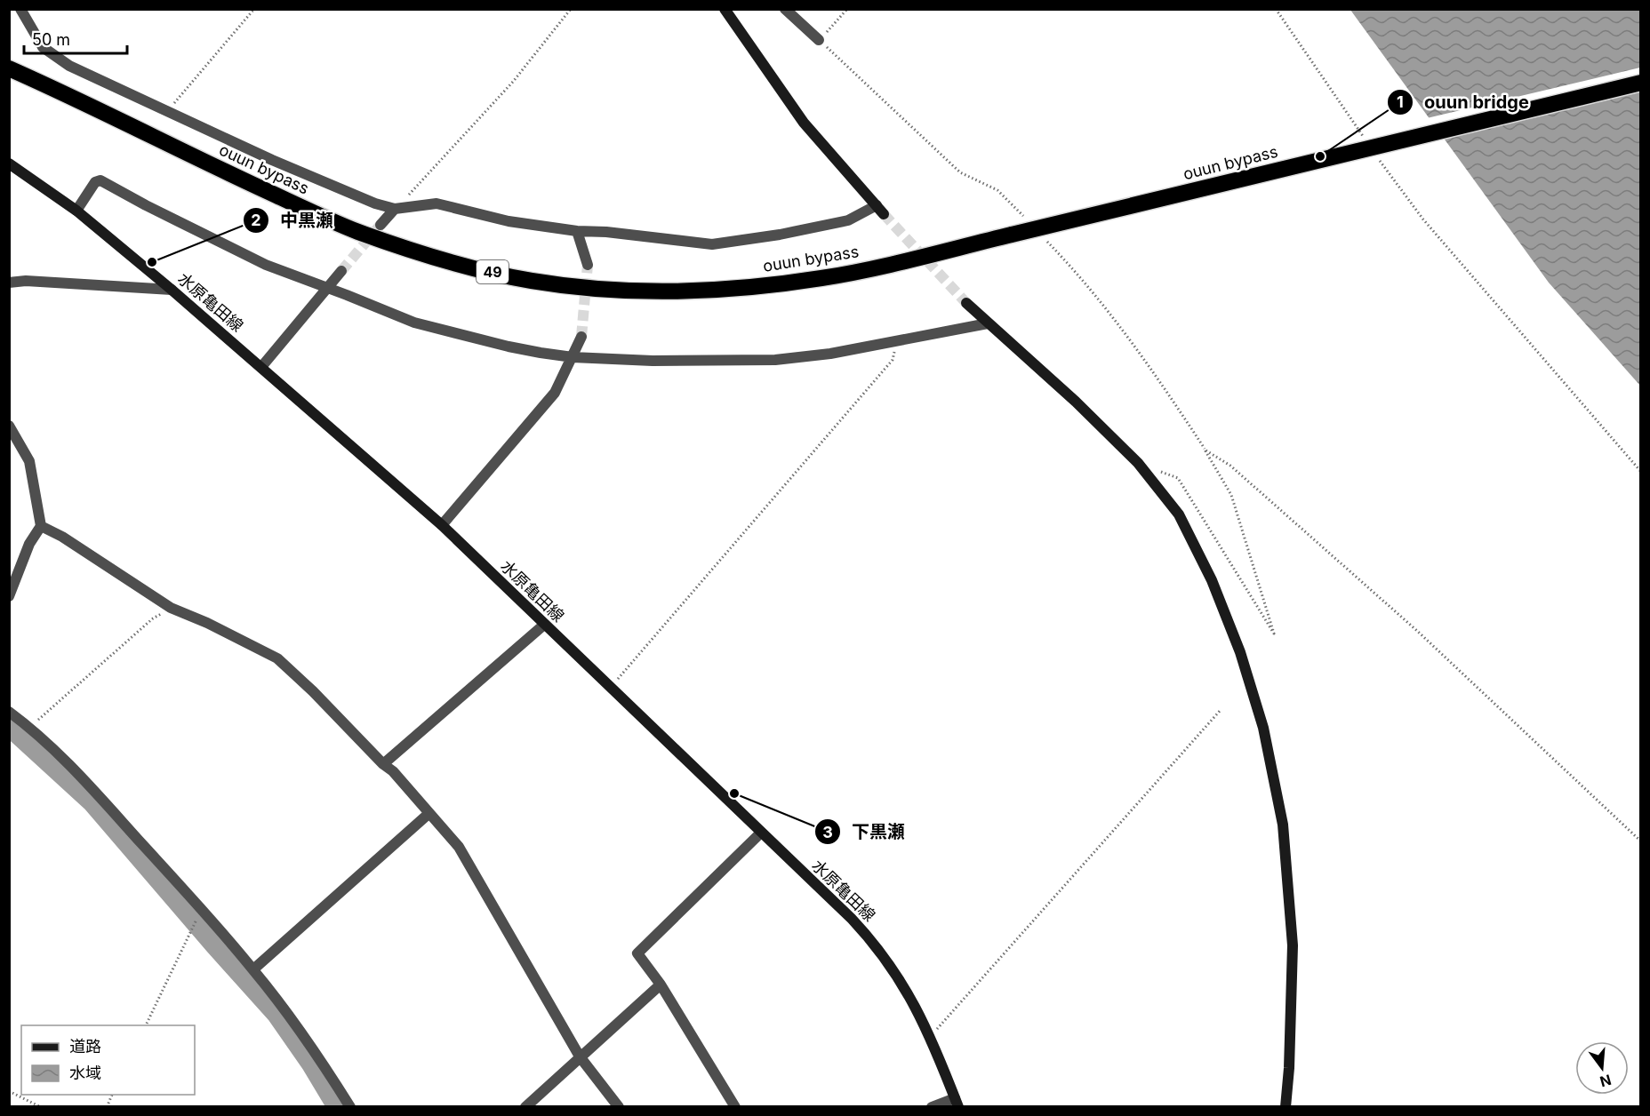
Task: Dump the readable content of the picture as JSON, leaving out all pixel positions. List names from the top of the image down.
{
  "streets": {
    "highway": ["ouun bypass", "49"],
    "main road": ["水原亀田線"]
  },
  "places": ["ouun bridge", "中黒瀬", "下黒瀬"],
  "legend": ["道路", "水域"],
  "scale_bar": "50 m",
  "north": "bottom"
}
